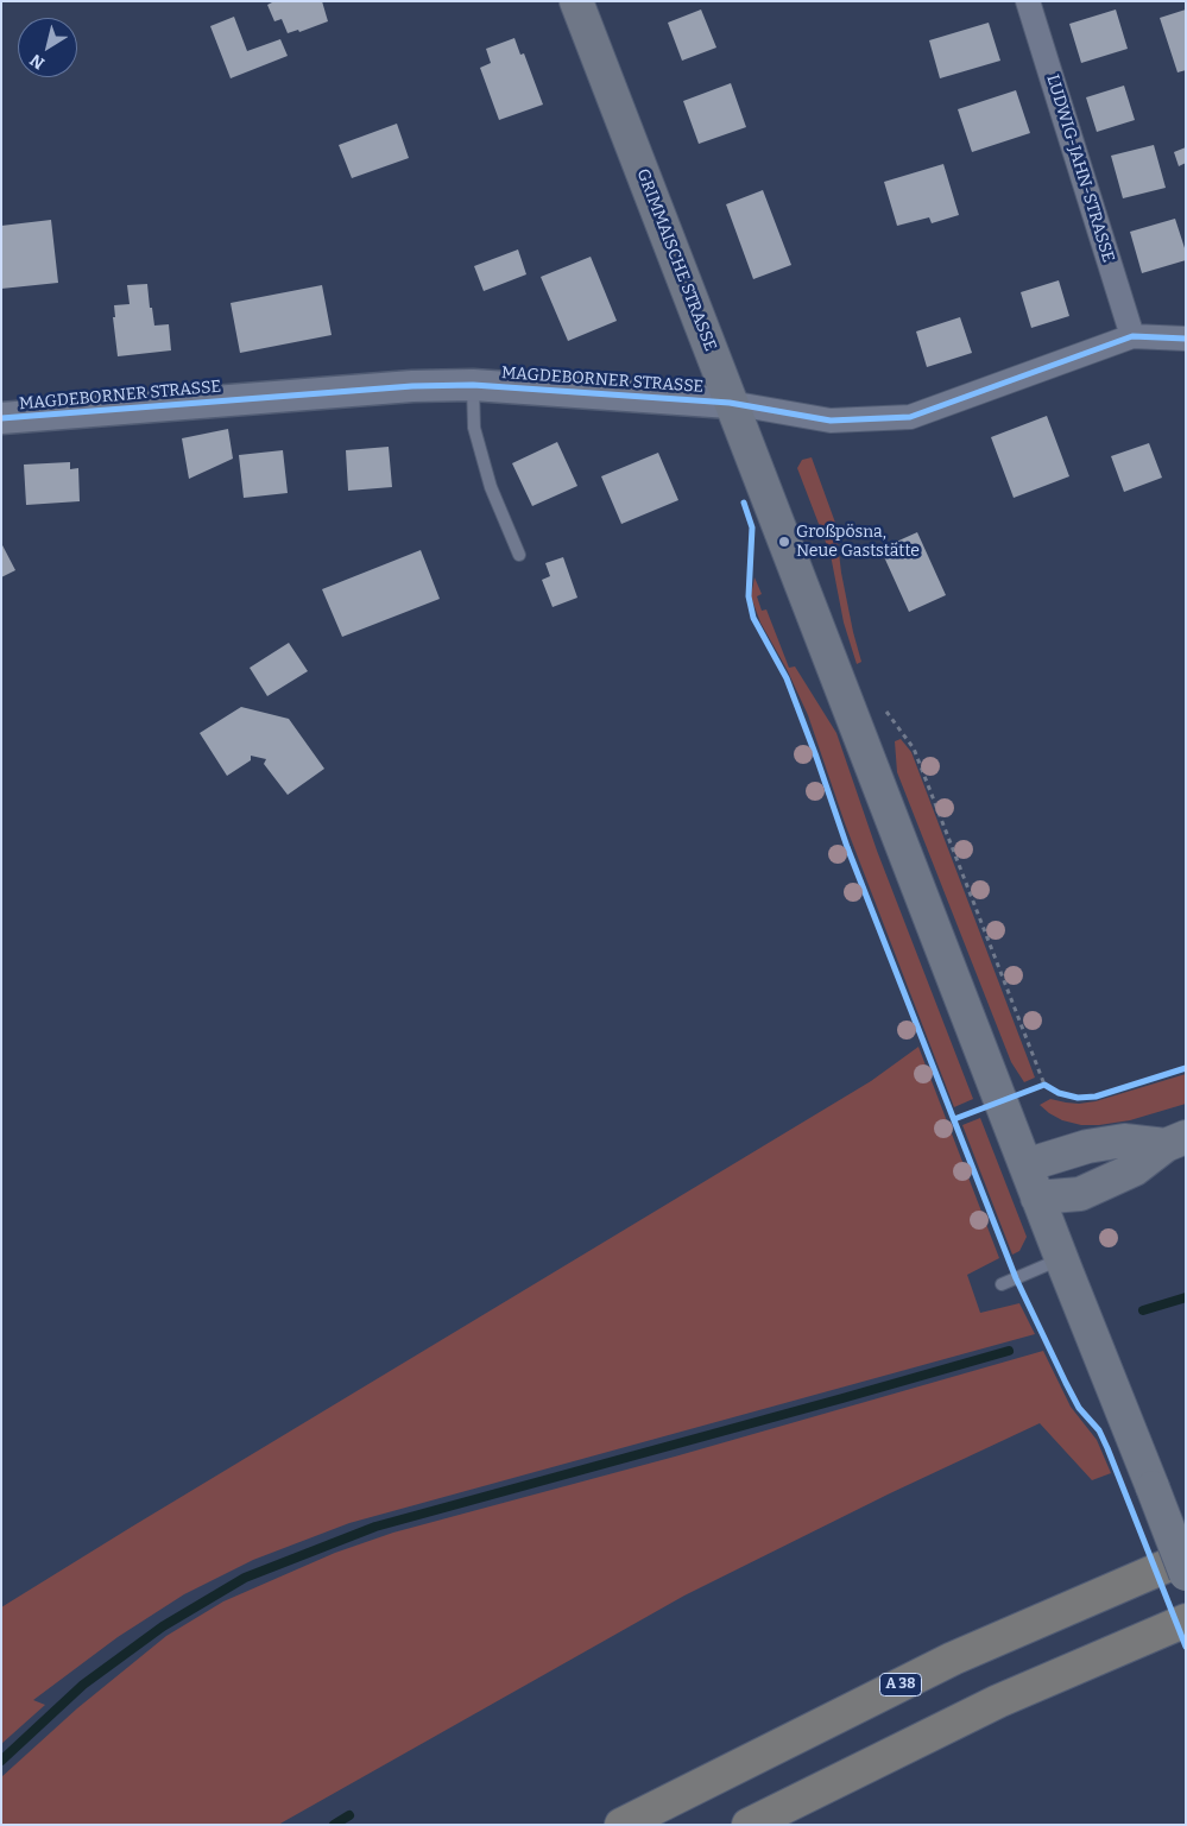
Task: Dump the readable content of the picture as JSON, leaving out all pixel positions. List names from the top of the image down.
{
  "streets": {
    "highway": ["A 38"],
    "main road": ["GRIMMAISCHE STRASSE"],
    "street": ["LUDWIG-JAHN-STRASSE", "MAGDEBORNER STRASSE"]
  },
  "crossings": [
    ["LUDWIG-JAHN-STRASSE", "MAGDEBORNER STRASSE"],
    ["GRIMMAISCHE STRASSE", "MAGDEBORNER STRASSE"]
  ],
  "places": ["Großpösna, Neue Gaststätte"],
  "north": "bottom left"
}
